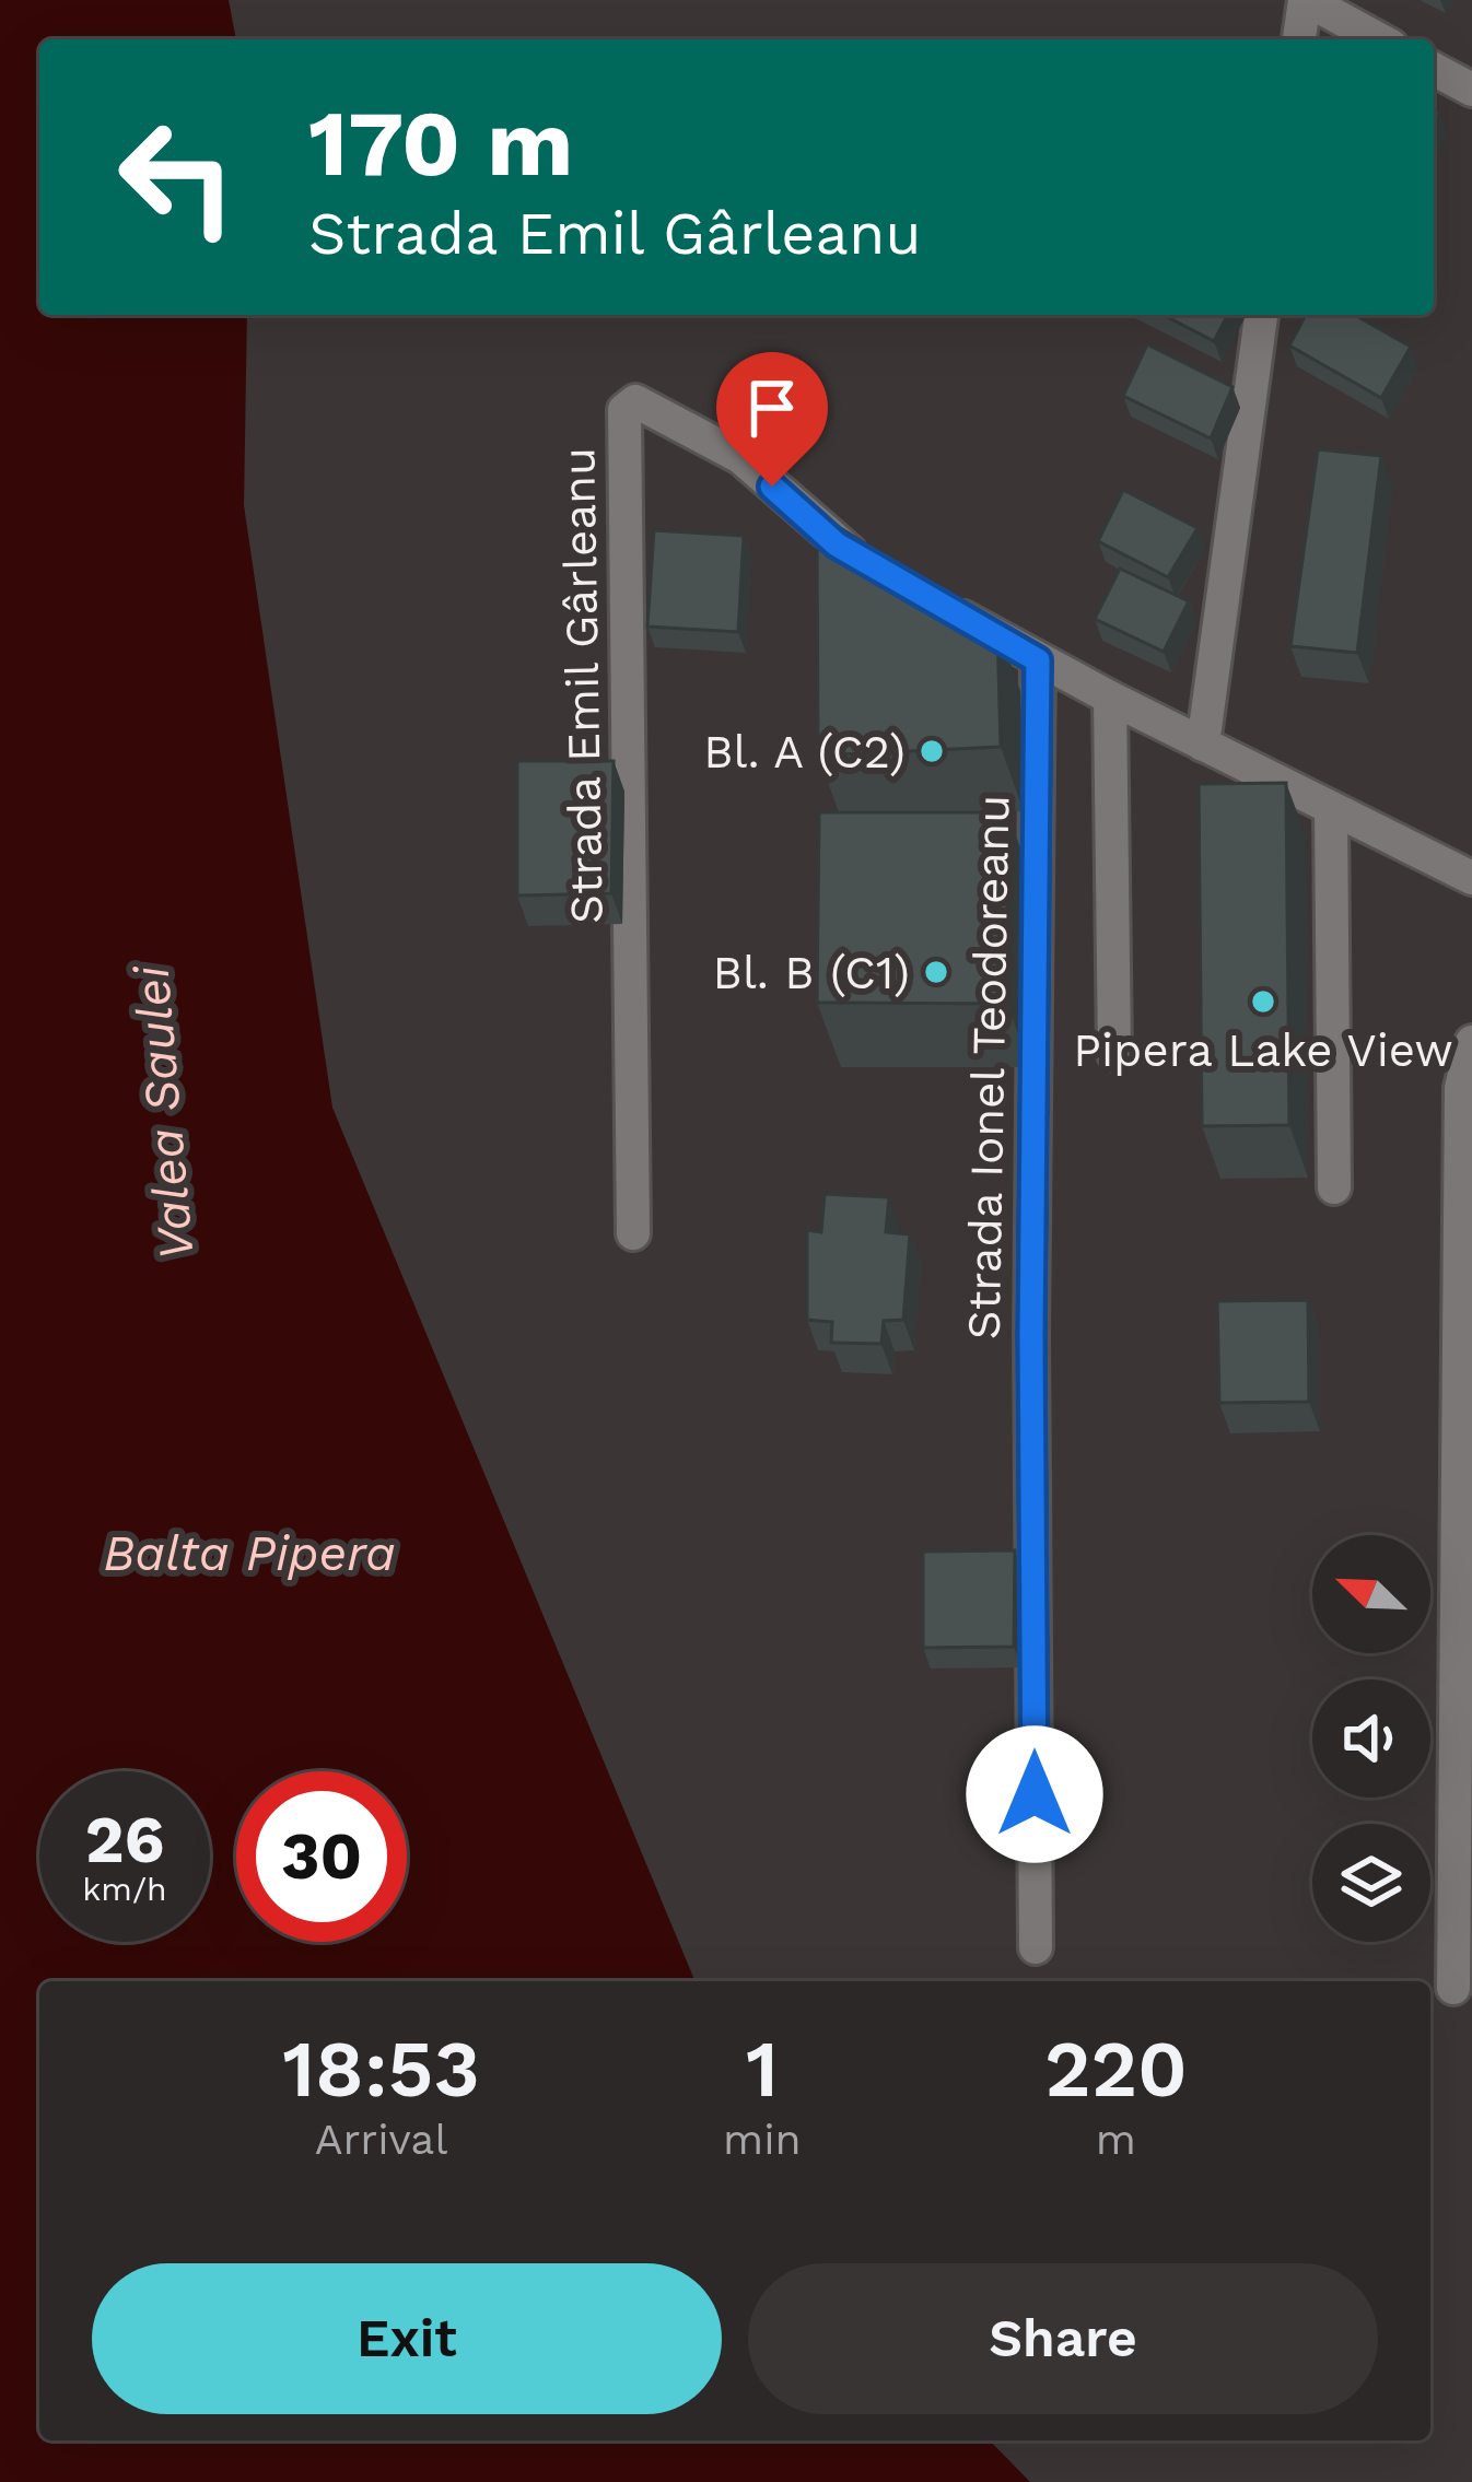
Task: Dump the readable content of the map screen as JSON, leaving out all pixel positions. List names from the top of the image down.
{
  "streets": {
    "street": ["Strada Emil Gârleanu", "Strada Ionel Teodoreanu"]
  },
  "water": ["Valea Saulei", "Balta Pipera"],
  "places": ["Bl. A (C2)", "Bl. B (C1)", "Pipera Lake View"],
  "north": "top left",
  "page": {
    "turn": ["170 m", "Strada Emil Gârleanu"],
    "speed": "26 km/h",
    "limit": "30",
    "eta": [
      "18:53",
      "Arrival",
      "1",
      "min",
      "220",
      "m"
    ],
    "buttons": ["Exit", "Share"]
  }
}
